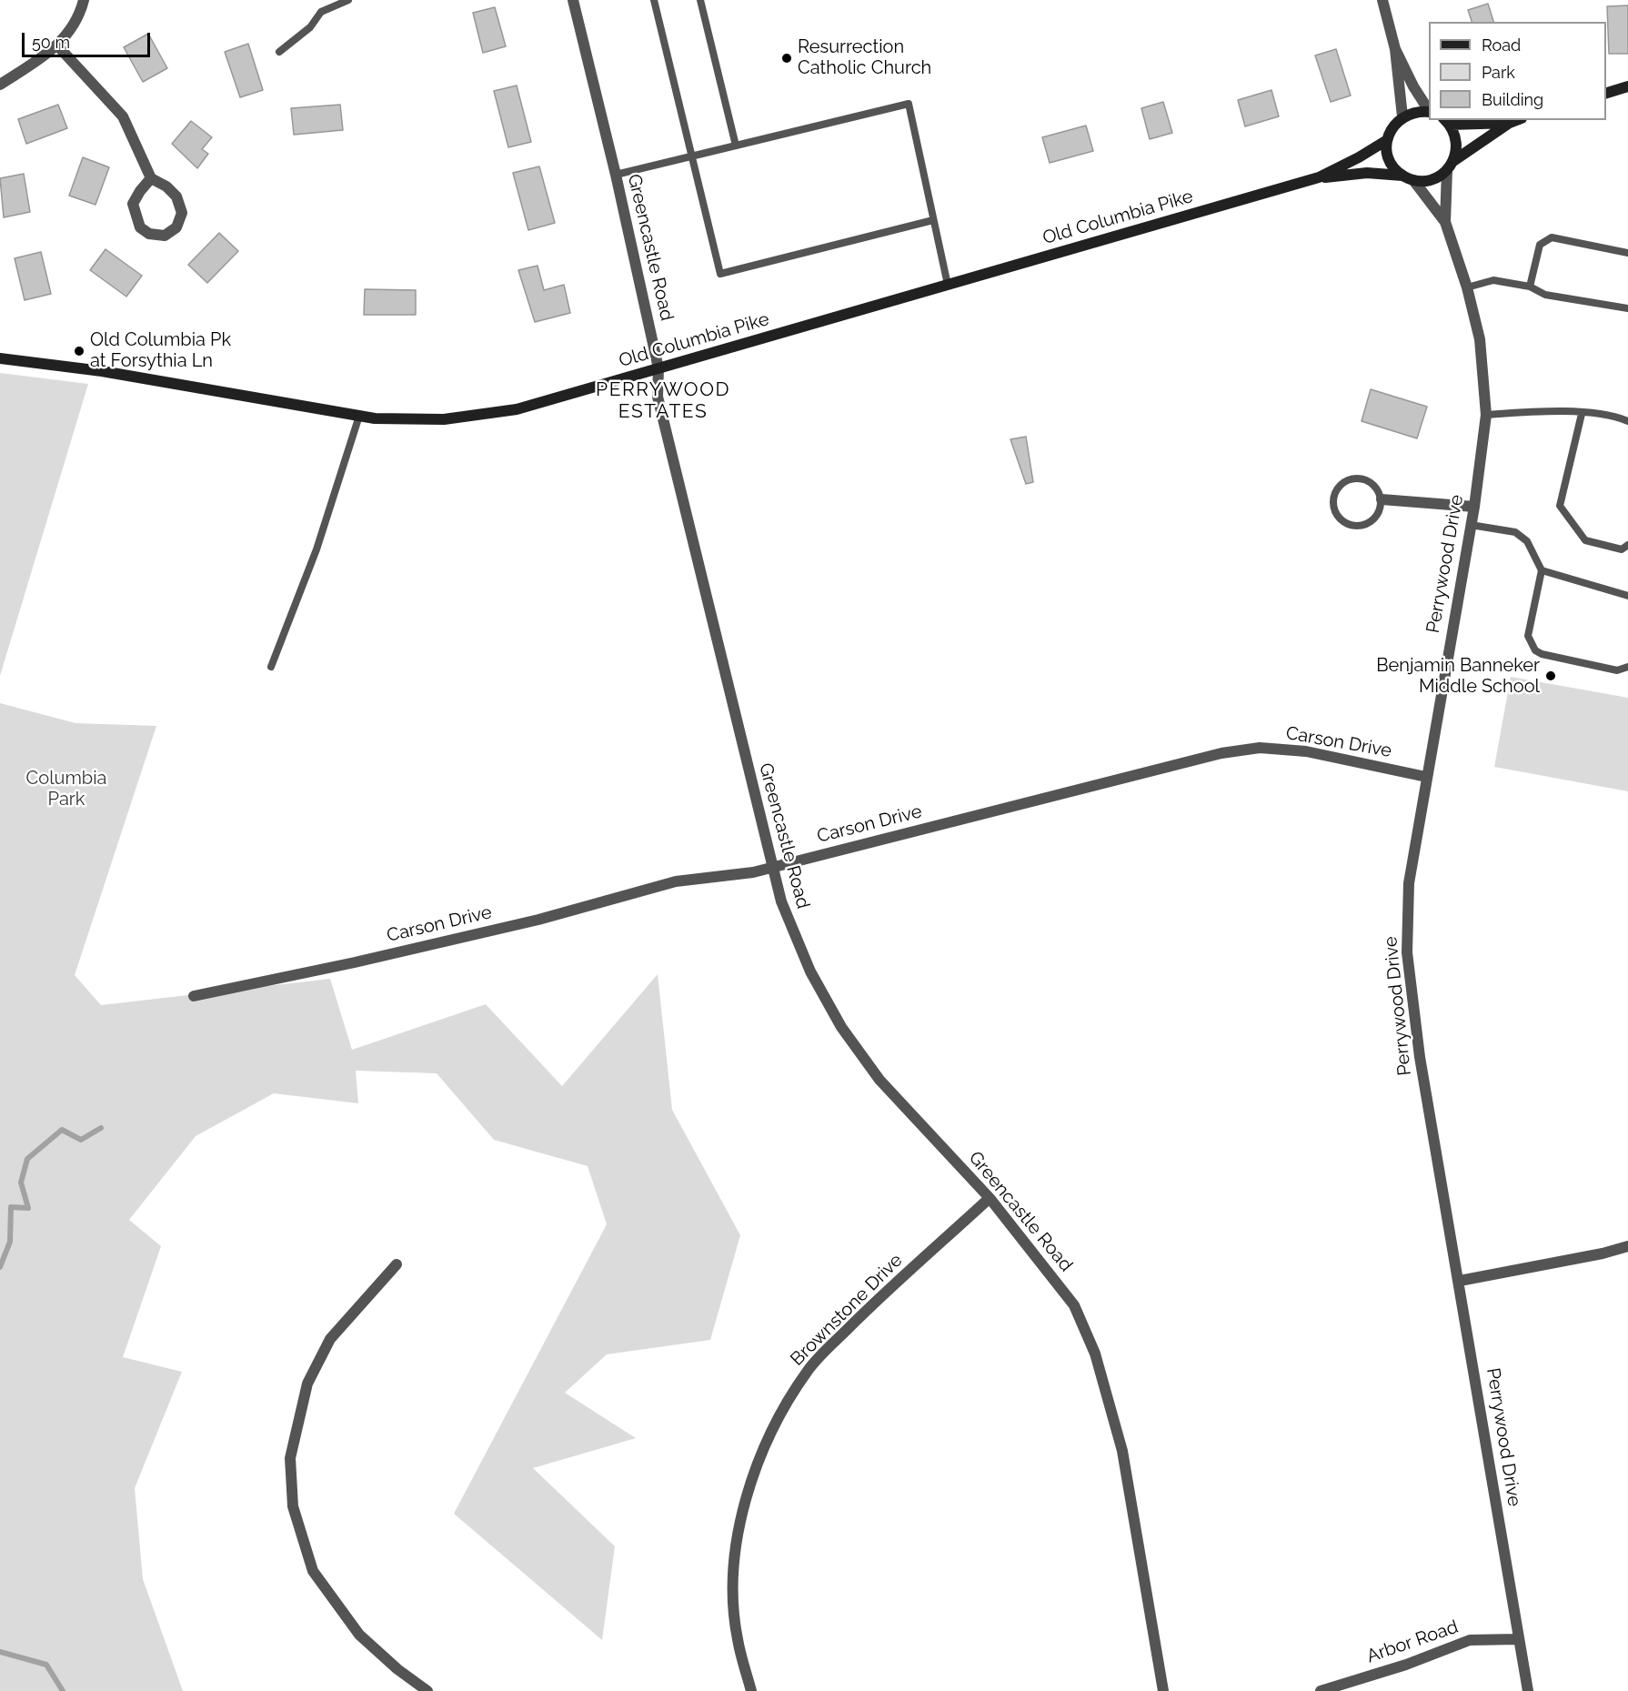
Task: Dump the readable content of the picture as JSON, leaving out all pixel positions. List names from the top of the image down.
{
  "streets": {
    "main road": ["Old Columbia Pike"],
    "street": [
      "Greencastle Road",
      "Perrywood Drive",
      "Carson Drive",
      "Brownstone Drive",
      "Arbor Road"
    ]
  },
  "crossings": [
    ["Old Columbia Pike", "Greencastle Road"],
    ["Old Columbia Pike", "Perrywood Drive"],
    ["Greencastle Road", "Carson Drive"],
    ["Greencastle Road", "Brownstone Drive"],
    ["Perrywood Drive", "Carson Drive"],
    ["Perrywood Drive", "Arbor Road"]
  ],
  "districts": ["PERRYWOOD ESTATES"],
  "parks": ["Columbia Park"],
  "places": ["Resurrection Catholic Church", "Old Columbia Pk at Forsythia Ln", "Benjamin Banneker Middle School"],
  "legend": ["Road", "Park", "Building"],
  "scale_bar": "50 m"
}
